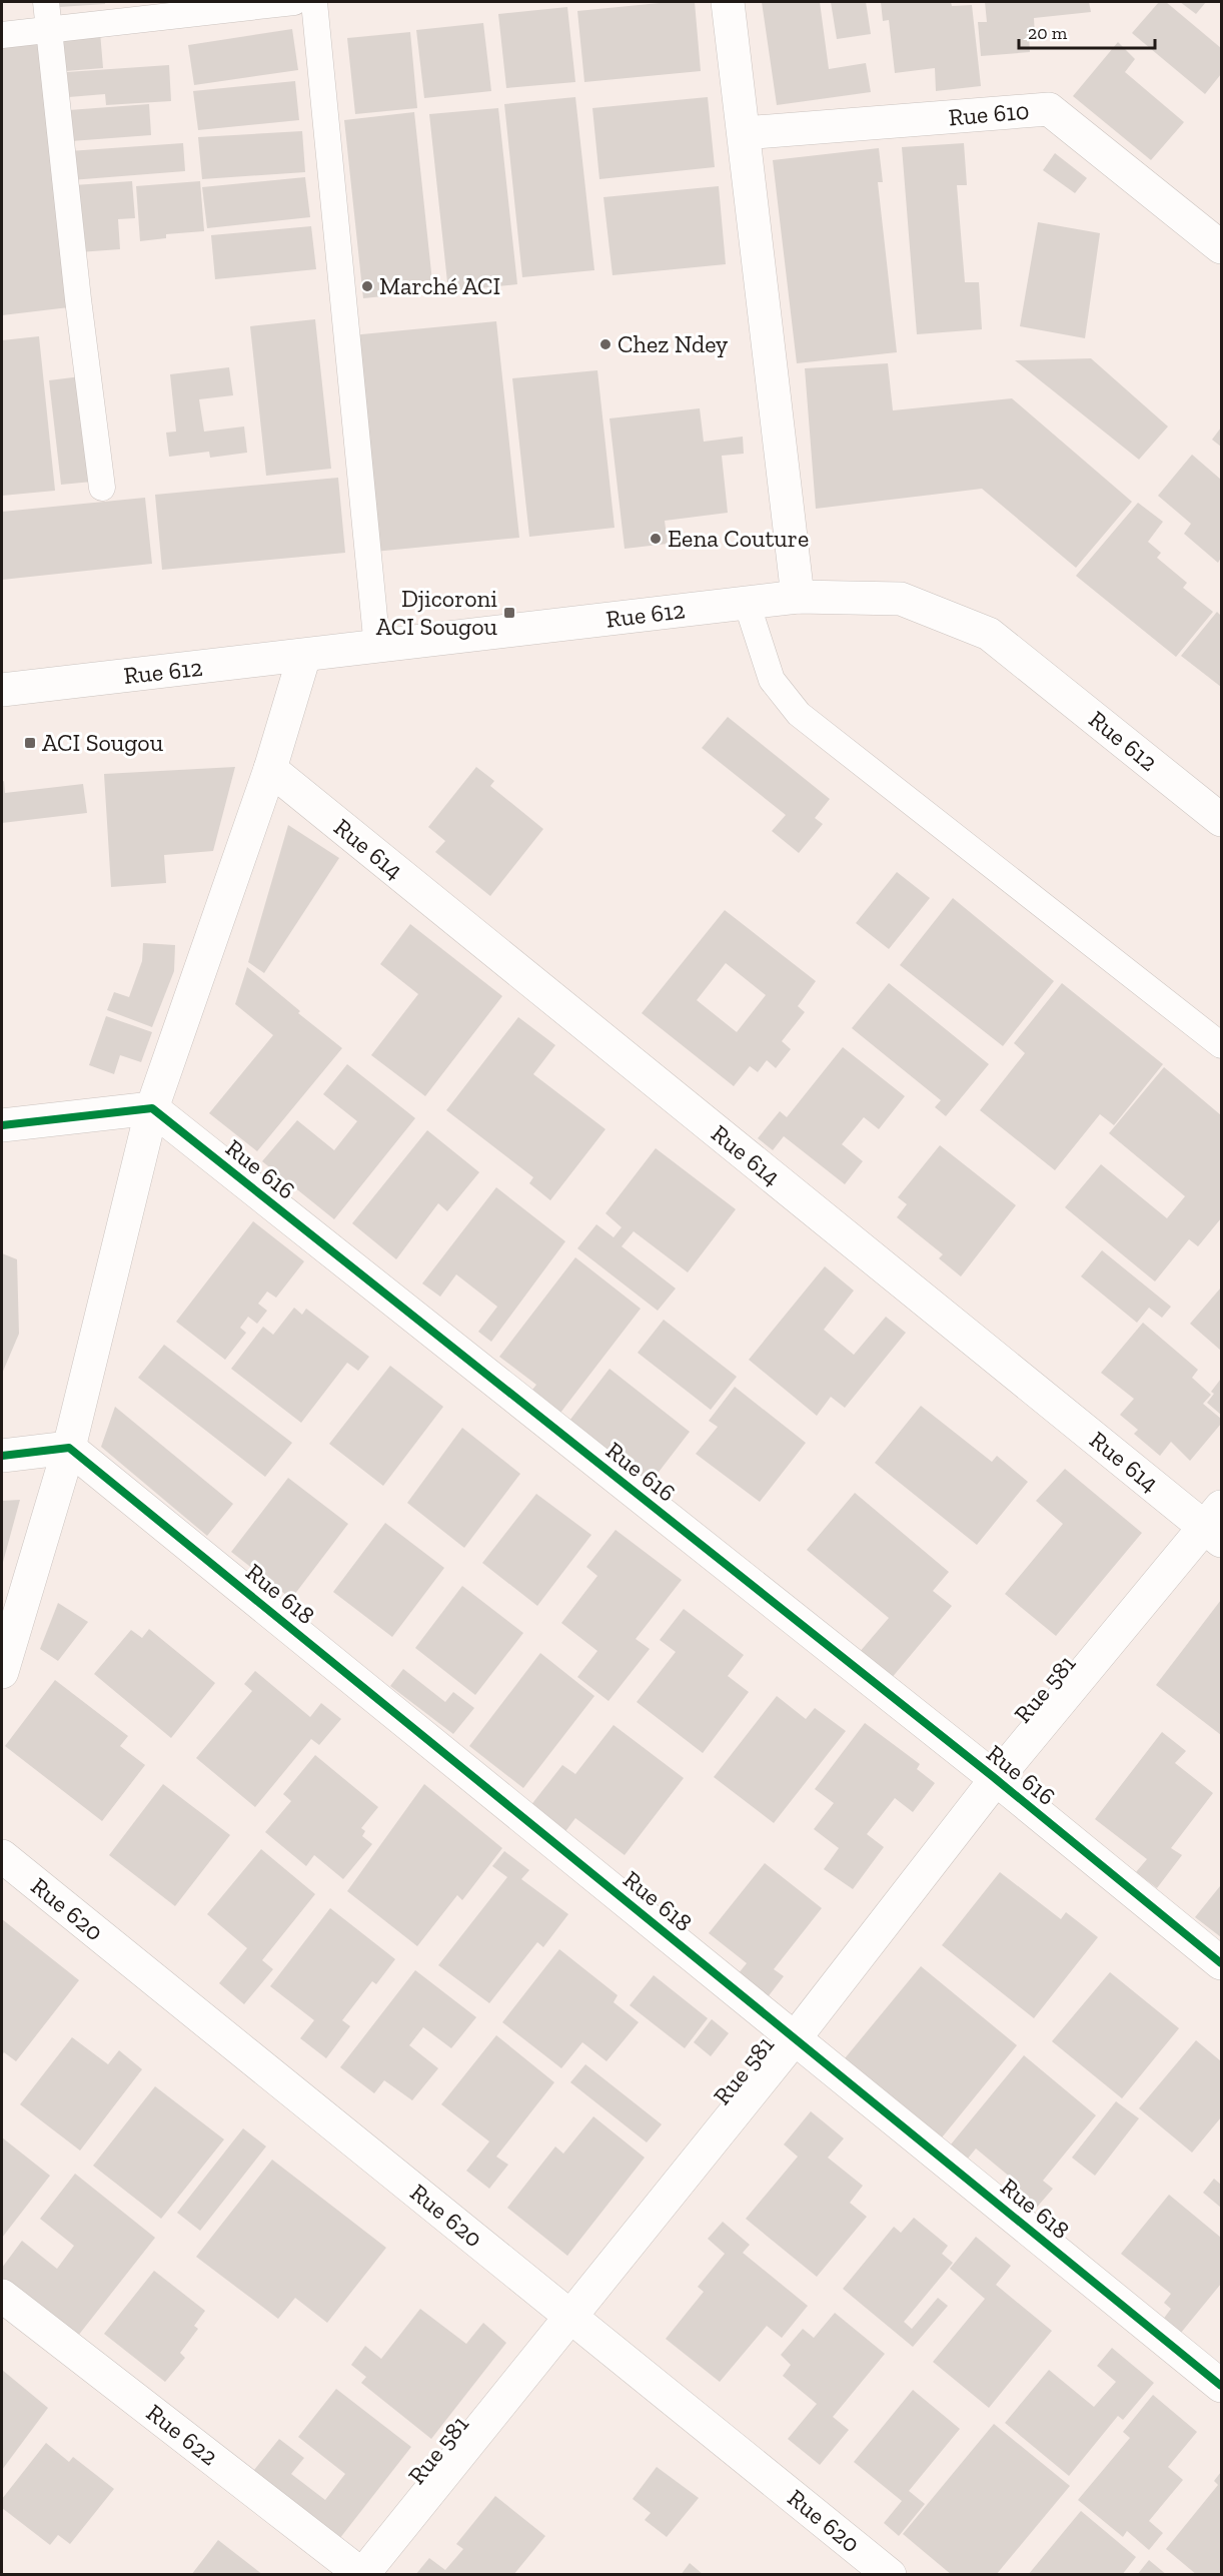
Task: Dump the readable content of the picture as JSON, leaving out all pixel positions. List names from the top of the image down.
{
  "streets": {
    "street": [
      "Rue 610",
      "Rue 612",
      "Rue 614",
      "Rue 616",
      "Rue 618",
      "Rue 581",
      "Rue 620",
      "Rue 622"
    ]
  },
  "crossings": [
    ["Rue 614", "Rue 581"],
    ["Rue 616", "Rue 581"],
    ["Rue 618", "Rue 581"],
    ["Rue 581", "Rue 620"],
    ["Rue 581", "Rue 622"]
  ],
  "places": {
    "other": ["Marché ACI", "Chez Ndey", "Eena Couture"],
    "transit": ["Djicoroni ACI Sougou", "ACI Sougou"]
  },
  "scale_bar": "20 m"
}
